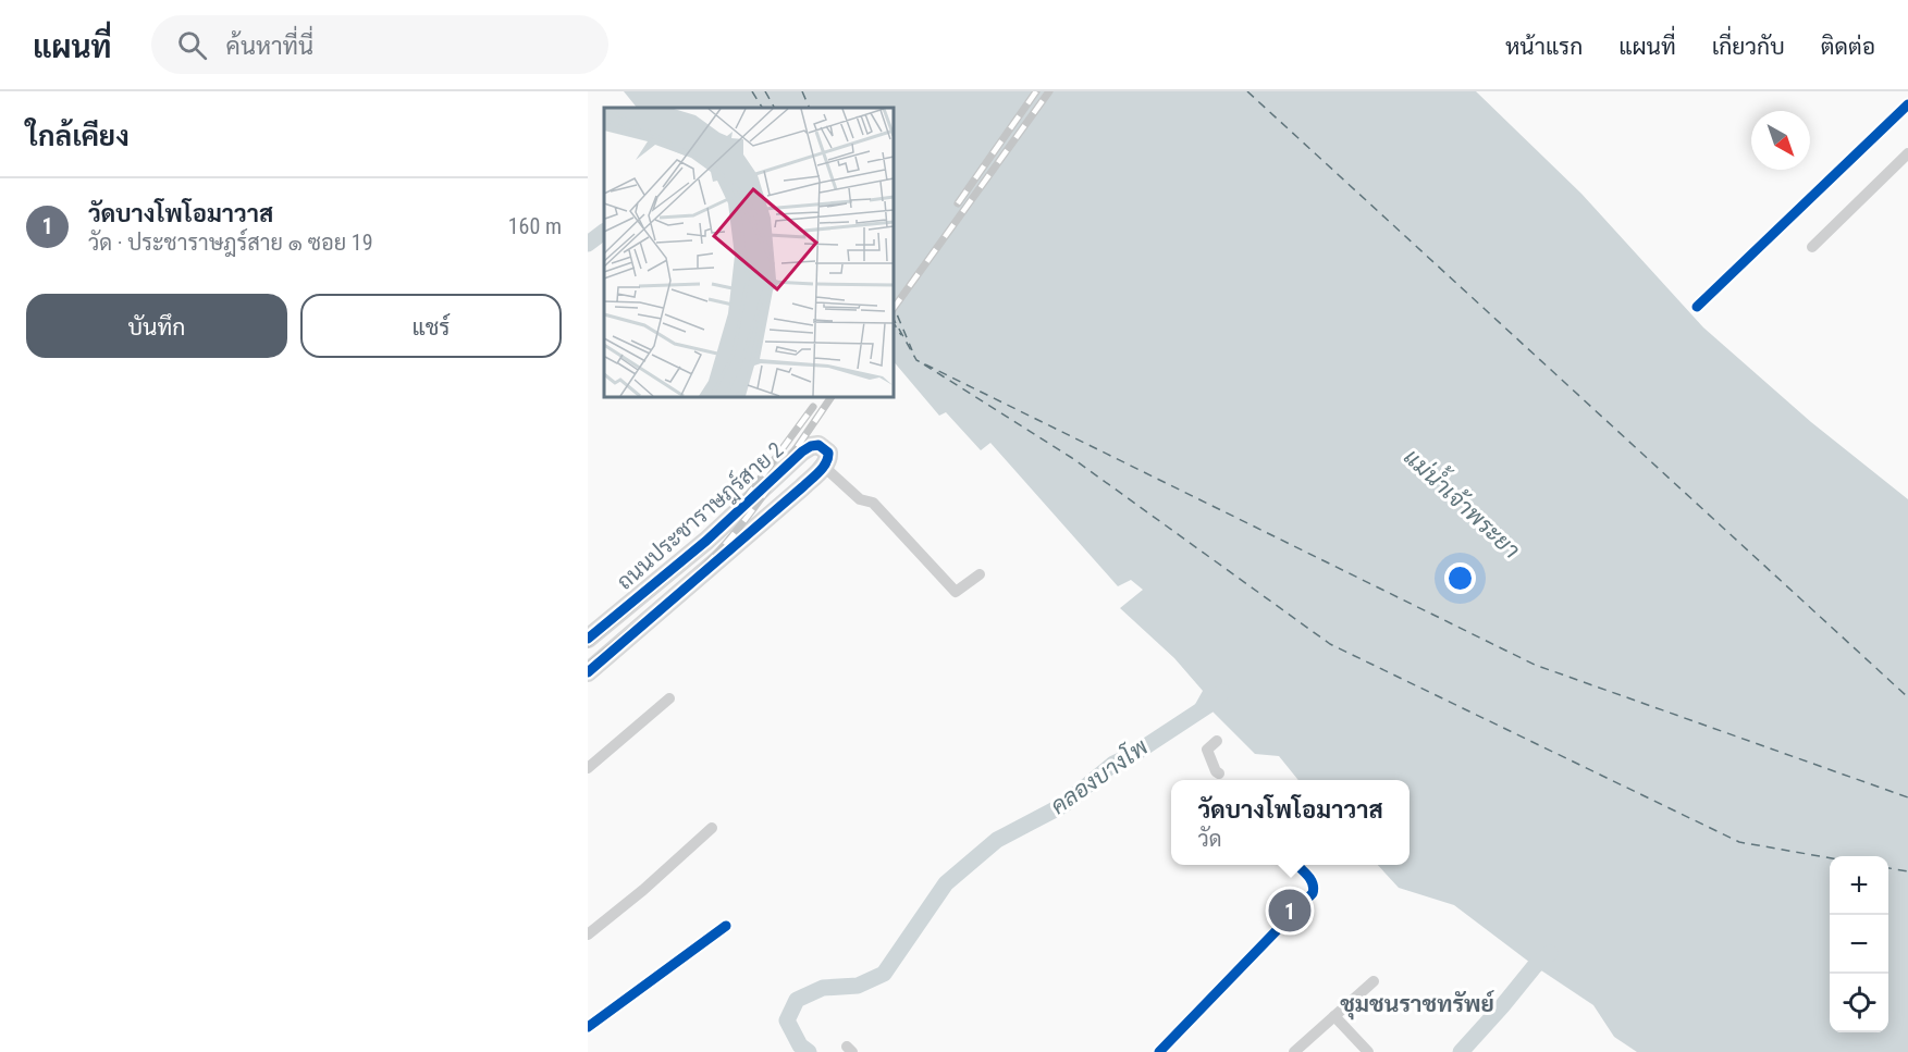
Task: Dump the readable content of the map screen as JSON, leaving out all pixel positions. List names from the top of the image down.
{
  "streets": {
    "street": ["ถนนประชาราษฎร์สาย 2"]
  },
  "districts": ["ชุมชนราชทรัพย์"],
  "water": ["แม่น้ำเจ้าพระยา", "คลองบางโพ"],
  "north": "bottom right",
  "page": {
    "header": "แผนที่",
    "search": "ค้นหาที่นี่",
    "nav": [
      "หน้าแรก",
      "แผนที่",
      "เกี่ยวกับ",
      "ติดต่อ"
    ],
    "heading": "ใกล้เคียง",
    "list": [
      {
        "mark": "1",
        "name": "วัดบางโพโอมาวาส",
        "note": "วัด · ประชาราษฎร์สาย ๑ ซอย 19",
        "value": "160 m"
      }
    ],
    "buttons": ["บันทึก", "แชร์"],
    "popup": ["วัดบางโพโอมาวาส", "วัด"],
    "map_buttons": ["+", "−"],
    "pins": "1"
  }
}
